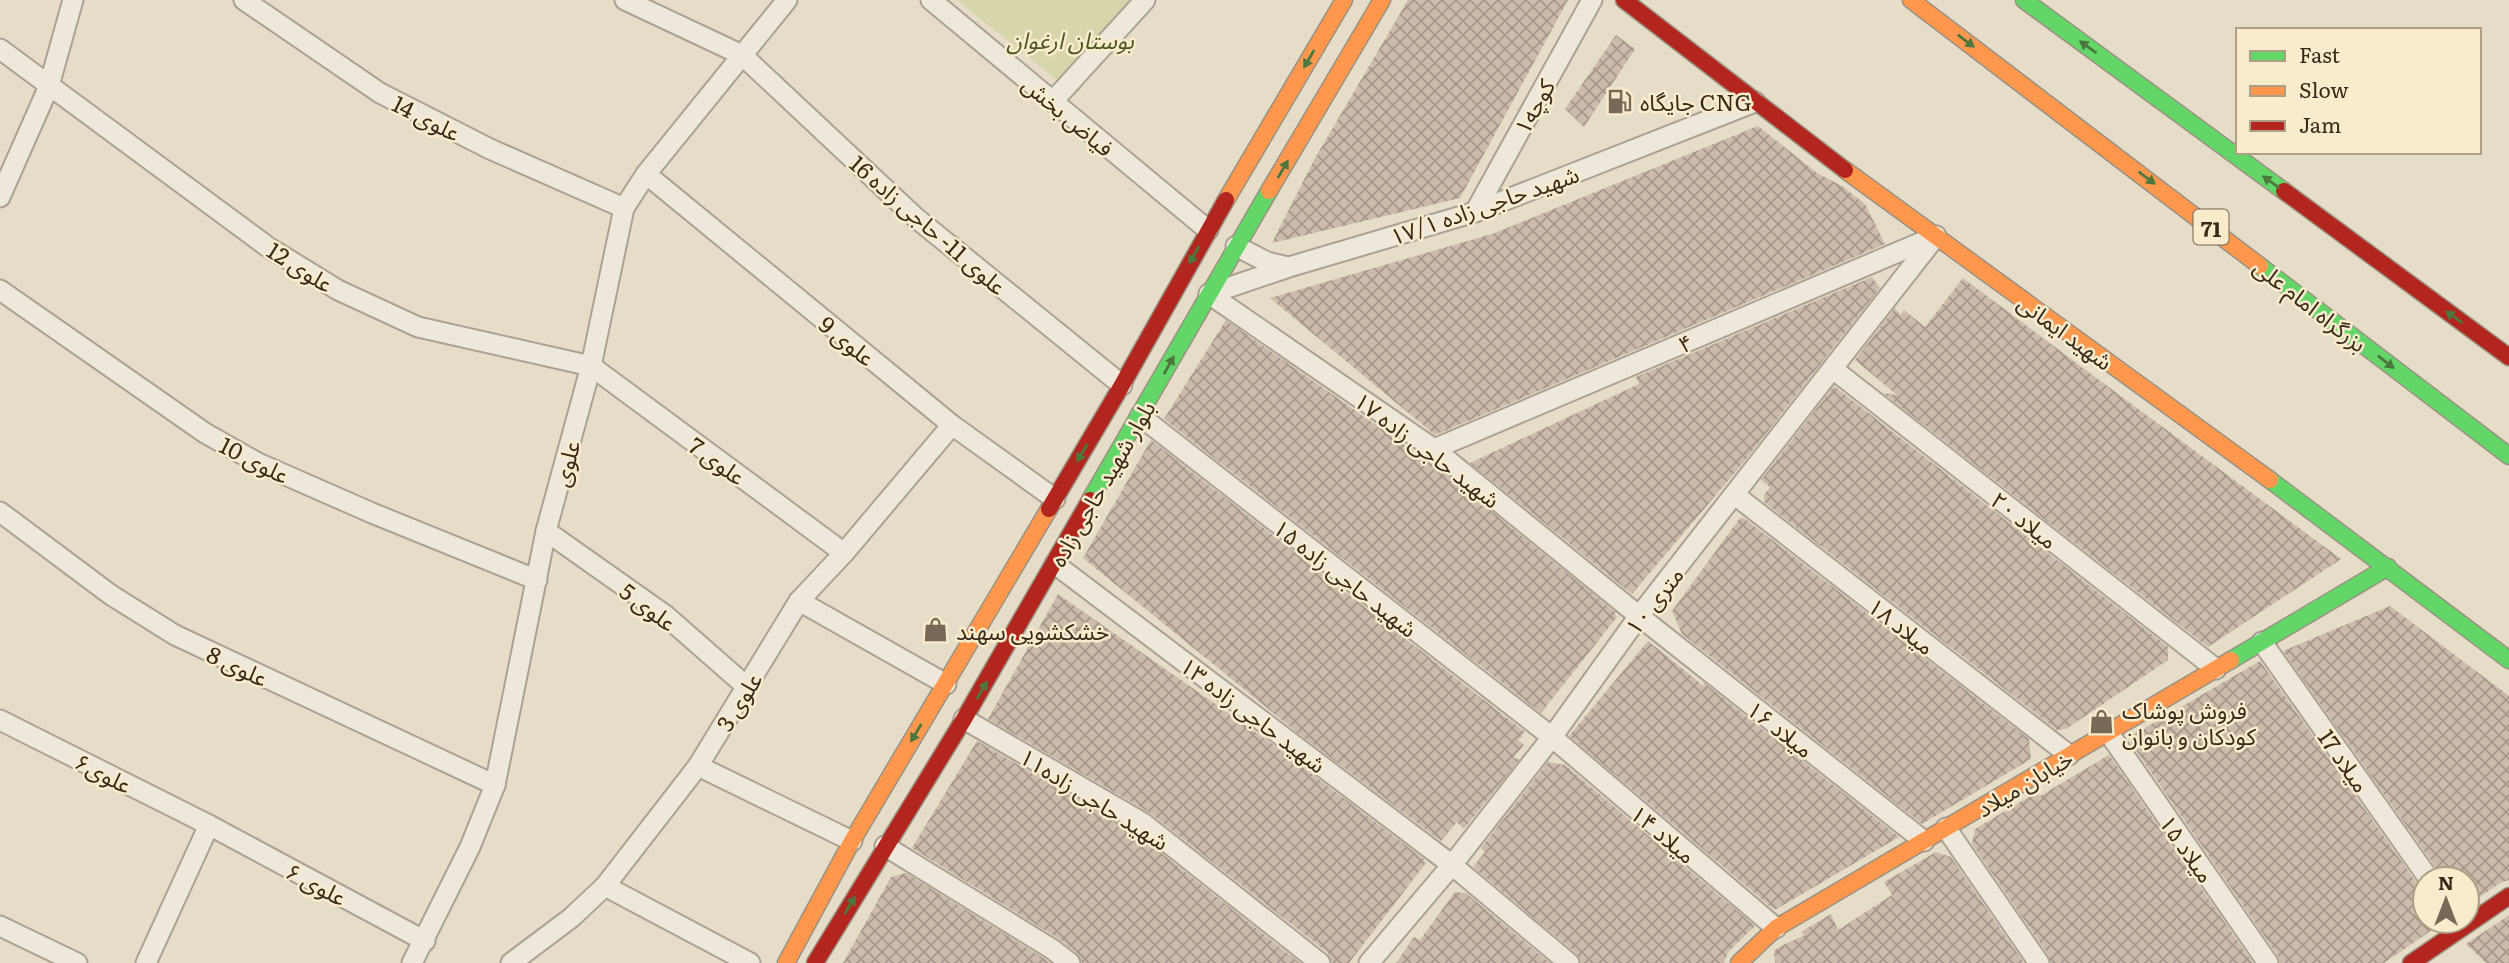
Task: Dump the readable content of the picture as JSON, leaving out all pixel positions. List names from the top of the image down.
{
  "streets": {
    "main road": [
      "71",
      "بزرگراه امام علی",
      "شهید ایمانی",
      "بلوار شهید حاجی زاده",
      "خیابان میلاد"
    ],
    "street": [
      "کوچه۱",
      "فیاض بخش",
      "علوی 14",
      "شهید حاجی زاده ۱۷/۱",
      "علوی 11- حاجی زاده 16",
      "علوی 12",
      "علوی 9",
      "۴",
      "شهید حاجی زاده ۱۷",
      "علوی 10",
      "علوی 7",
      "علوی",
      "میلاد ۲۰",
      "شهید حاجی زاده ۱۵",
      "۱۰ متری",
      "علوی 5",
      "میلاد ۱۸",
      "علوی 8",
      "علوی 3",
      "شهید حاجی زاده ۱۳",
      "میلاد ۱۶",
      "میلاد 17",
      "علوی۶",
      "شهید حاجی زاده۱۱",
      "میلاد ۱۴",
      "میلاد ۱۵",
      "علوی ۶"
    ]
  },
  "crossings": [
    ["کوچه۱", "شهید حاجی زاده ۱۷/۱"],
    ["فیاض بخش", "بلوار شهید حاجی زاده"],
    ["علوی 14", "علوی"],
    ["شهید حاجی زاده ۱۷/۱", "شهید ایمانی"],
    ["شهید حاجی زاده ۱۷/۱", "شهید حاجی زاده ۱۷"],
    ["شهید حاجی زاده ۱۷/۱", "بلوار شهید حاجی زاده"],
    ["علوی 11- حاجی زاده 16", "علوی"],
    ["علوی 11- حاجی زاده 16", "بلوار شهید حاجی زاده"],
    ["علوی 12", "علوی 7"],
    ["علوی 12", "علوی"],
    ["شهید ایمانی", "۴"],
    ["شهید ایمانی", "۱۰ متری"],
    ["شهید ایمانی", "خیابان میلاد"],
    ["علوی 9", "علوی"],
    ["علوی 9", "بلوار شهید حاجی زاده"],
    ["علوی 9", "علوی 3"],
    ["۴", "شهید حاجی زاده ۱۷"],
    ["۴", "۱۰ متری"],
    ["شهید حاجی زاده ۱۷", "بلوار شهید حاجی زاده"],
    ["شهید حاجی زاده ۱۷", "۱۰ متری"],
    ["شهید حاجی زاده ۱۷", "میلاد ۱۶"],
    ["علوی 10", "علوی"],
    ["علوی 7", "علوی"],
    ["علوی 7", "علوی 3"],
    ["علوی", "علوی 5"],
    ["علوی", "علوی 8"],
    ["علوی", "علوی ۶"],
    ["بلوار شهید حاجی زاده", "شهید حاجی زاده ۱۵"],
    ["بلوار شهید حاجی زاده", "شهید حاجی زاده ۱۳"],
    ["بلوار شهید حاجی زاده", "شهید حاجی زاده۱۱"],
    ["میلاد ۲۰", "۱۰ متری"],
    ["میلاد ۲۰", "خیابان میلاد"],
    ["شهید حاجی زاده ۱۵", "۱۰ متری"],
    ["شهید حاجی زاده ۱۵", "میلاد ۱۴"],
    ["۱۰ متری", "میلاد ۱۸"],
    ["۱۰ متری", "شهید حاجی زاده ۱۳"],
    ["۱۰ متری", "میلاد ۱۶"],
    ["۱۰ متری", "میلاد ۱۴"],
    ["علوی 5", "علوی 3"],
    ["میلاد ۱۸", "خیابان میلاد"],
    ["میلاد ۱۶", "خیابان میلاد"],
    ["میلاد 17", "خیابان میلاد"],
    ["علوی۶", "علوی ۶"],
    ["خیابان میلاد", "میلاد ۱۴"],
    ["خیابان میلاد", "میلاد ۱۵"]
  ],
  "parks": ["بوستان ارغوان"],
  "places": {
    "fuel station": ["جایگاه CNG"],
    "shop": ["خشکشویی سهند", "فروش پوشاک کودکان و بانوان"]
  },
  "legend": ["Fast", "Slow", "Jam"],
  "north": "top"
}
